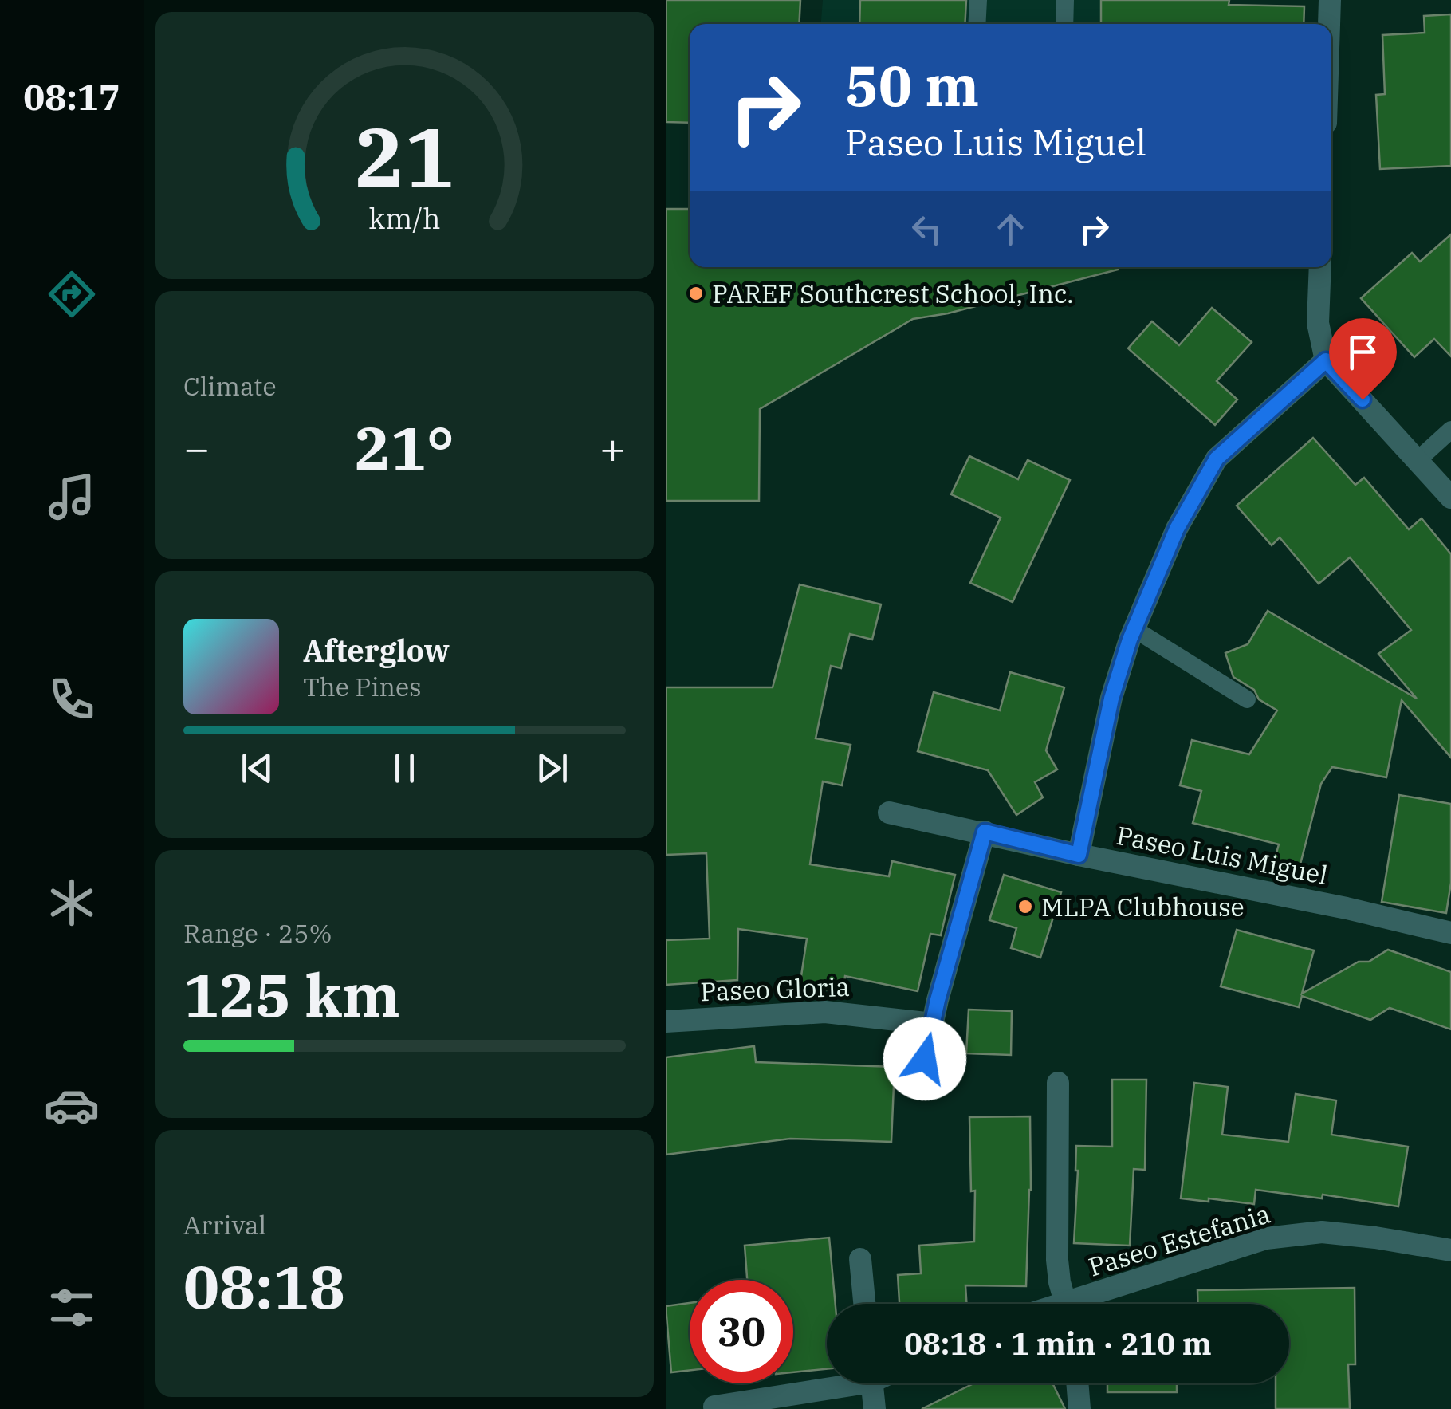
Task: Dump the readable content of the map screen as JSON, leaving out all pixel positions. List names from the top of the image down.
{
  "streets": {
    "street": ["Paseo Luis Miguel", "Paseo Gloria", "Paseo Estefania"]
  },
  "places": ["PAREF Southcrest School, Inc.", "MLPA Clubhouse"],
  "page": {
    "tabs": "08:17",
    "turn": ["50 m", "Paseo Luis Miguel"],
    "tile": [
      "Climate",
      ["Range · 25%", "125 km"],
      ["Arrival", "08:18"]
    ],
    "heat": ["−", "21°", "+"],
    "song": ["Afterglow", "The Pines"],
    "limit": "30",
    "trip": "08:18 · 1 min · 210 m",
    "gauge": ["21", "km/h"]
  }
}
